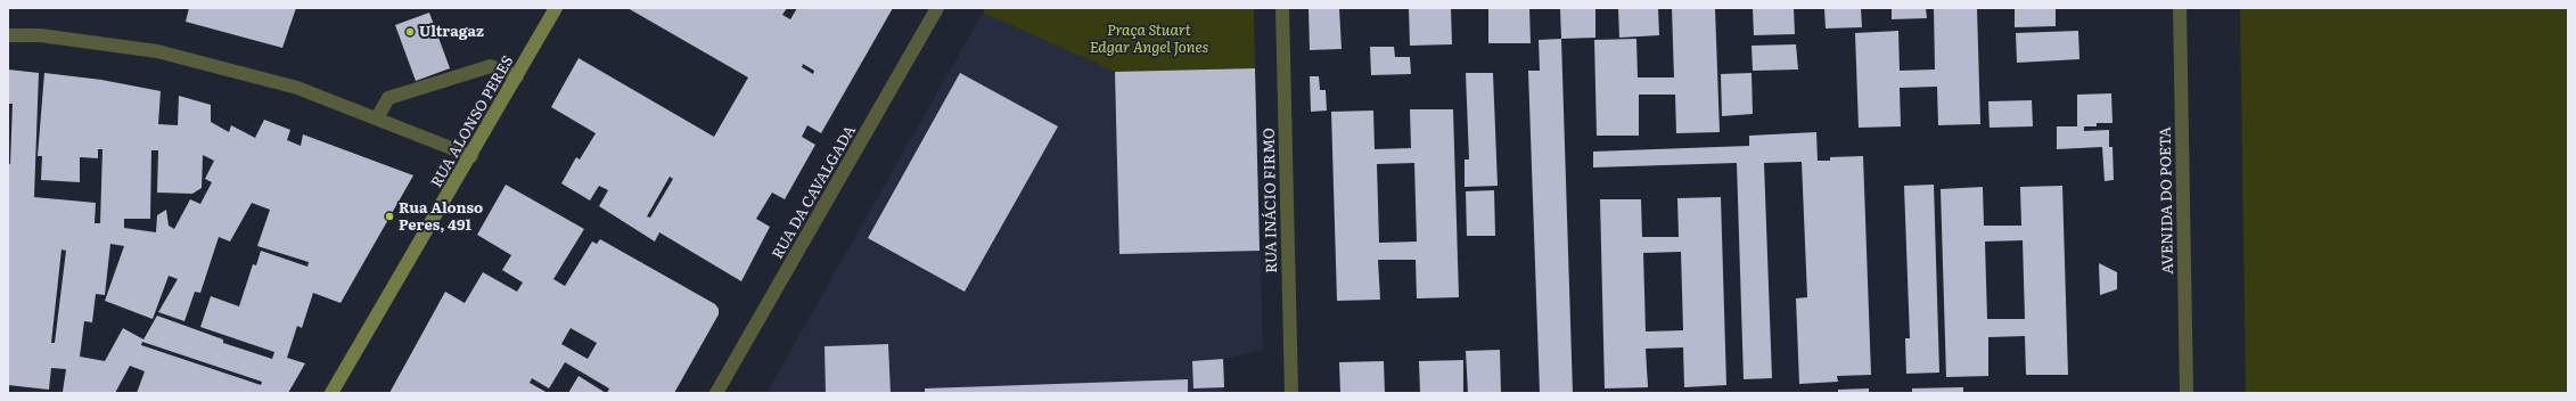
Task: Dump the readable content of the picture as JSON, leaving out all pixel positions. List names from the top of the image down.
{
  "streets": {
    "street": [
      "RUA ALONSO PERES",
      "RUA DA CAVALGADA",
      "RUA INÁCIO FIRMO",
      "AVENIDA DO POETA"
    ]
  },
  "parks": ["Praça Stuart Edgar Angel Jones"],
  "places": ["Ultragaz", "Rua Alonso Peres, 491"]
}
